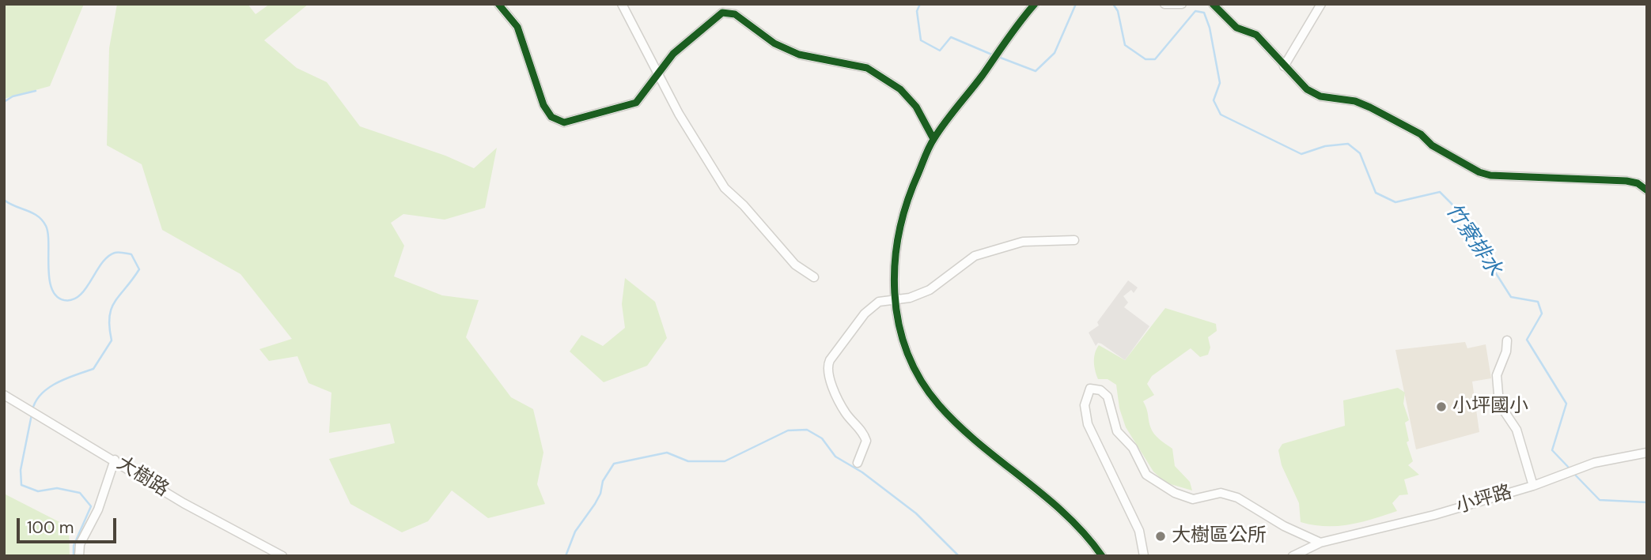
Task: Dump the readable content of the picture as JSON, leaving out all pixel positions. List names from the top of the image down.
{
  "streets": {
    "street": ["大樹路", "小坪路"]
  },
  "water": ["竹寮排水"],
  "places": ["小坪國小", "大樹區公所"],
  "scale_bar": "100 m"
}
